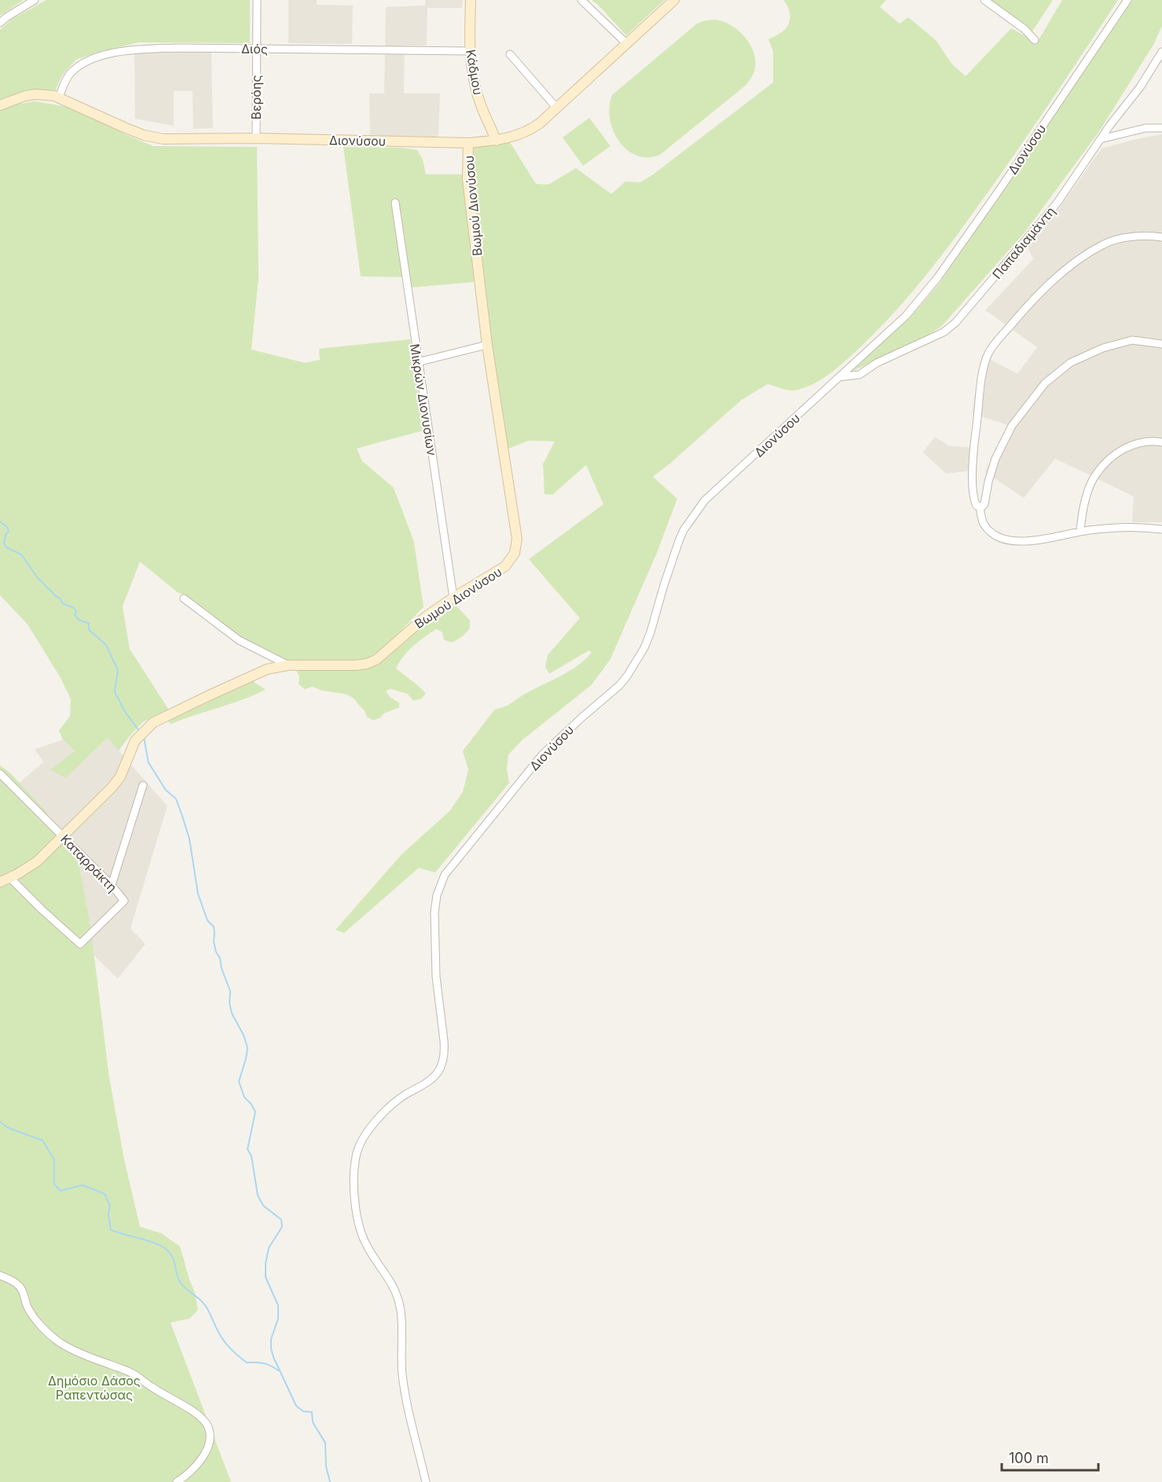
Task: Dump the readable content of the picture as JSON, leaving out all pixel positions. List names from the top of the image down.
{
  "streets": {
    "street": [
      "Διός",
      "Κάδμου",
      "Βερόης",
      "Διονύσου",
      "Βωμού Διονύσου",
      "Παπαδιαμάντη",
      "Μικρών Διονυσίων",
      "Καταρράκτη"
    ]
  },
  "crossings": [
    ["Διός", "Κάδμου"],
    ["Διός", "Βερόης"],
    ["Διός", "Διονύσου"],
    ["Κάδμου", "Διονύσου"],
    ["Βερόης", "Διονύσου"],
    ["Διονύσου", "Βωμού Διονύσου"],
    ["Διονύσου", "Παπαδιαμάντη"],
    ["Βωμού Διονύσου", "Μικρών Διονυσίων"],
    ["Βωμού Διονύσου", "Καταρράκτη"]
  ],
  "parks": ["Δημόσιο Δάσος Ραπεντώσας"],
  "scale_bar": "100 m"
}
